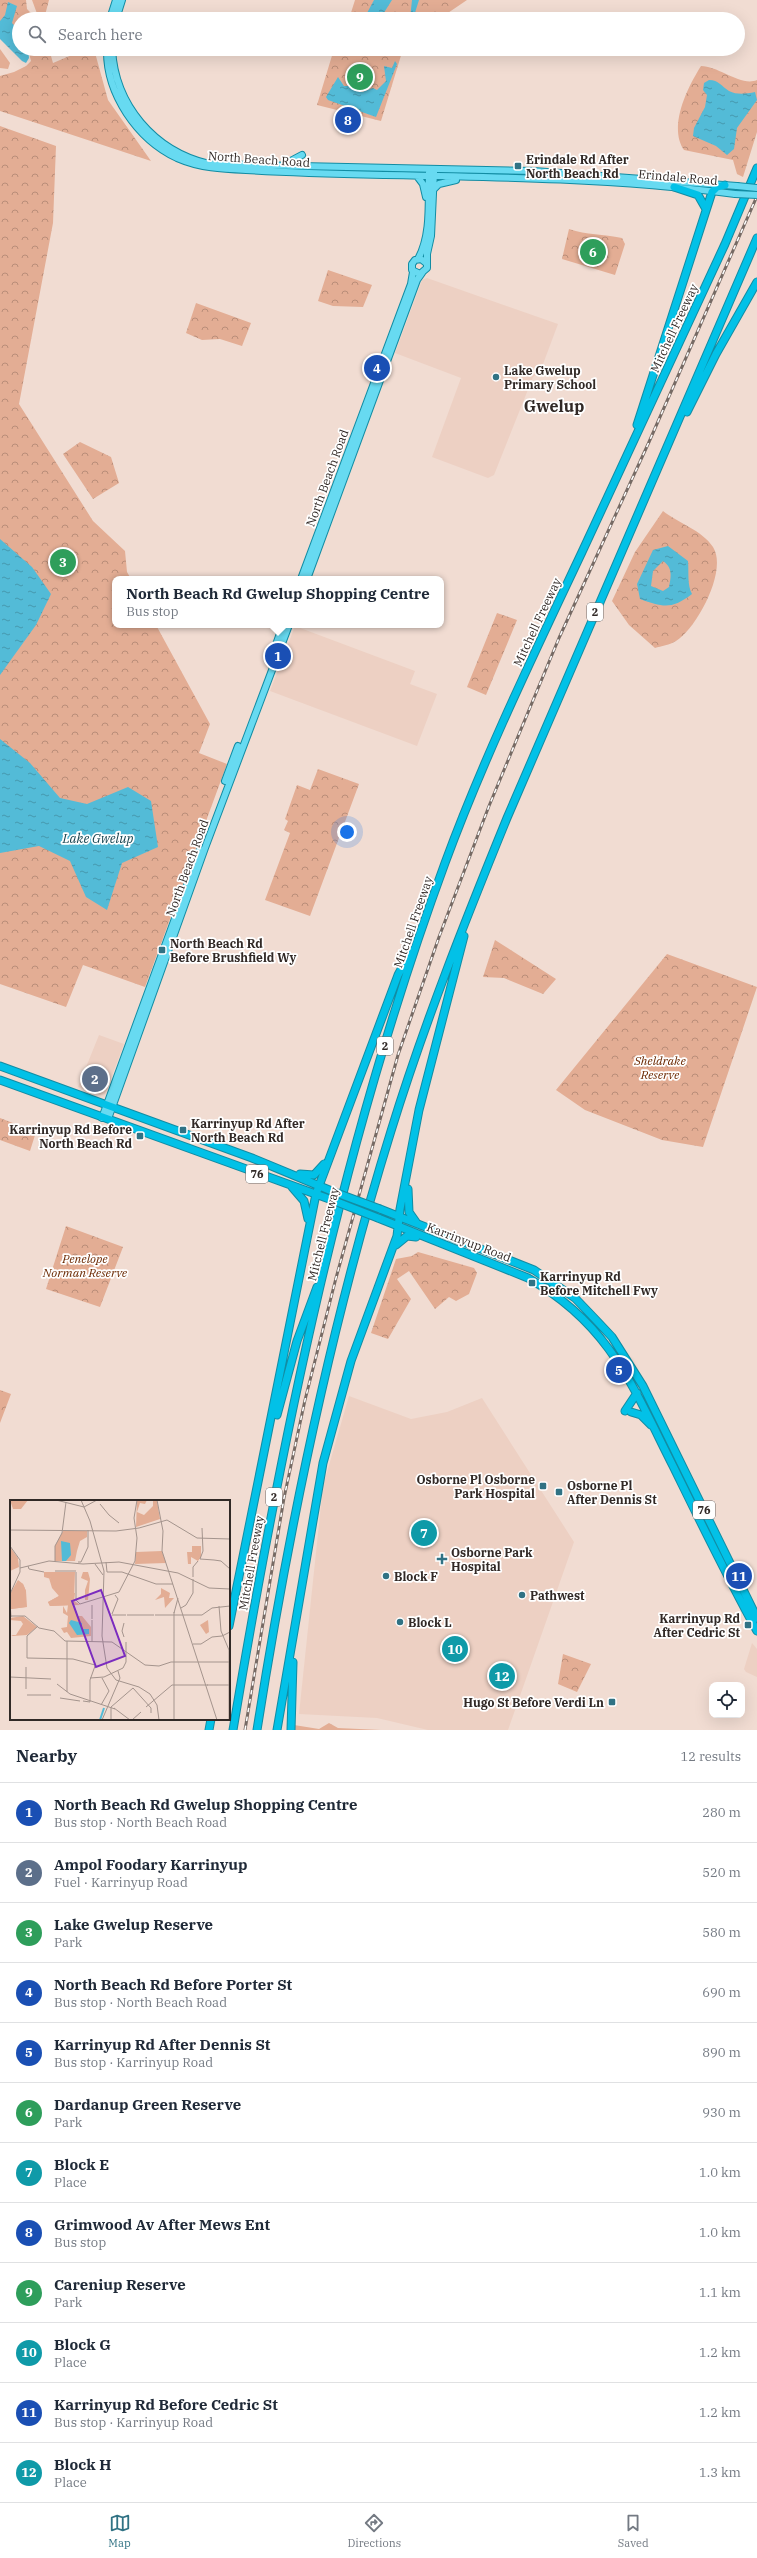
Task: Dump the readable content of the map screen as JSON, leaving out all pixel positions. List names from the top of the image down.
{
  "streets": {
    "highway": [
      "Mitchell Freeway",
      "2",
      "76",
      "Karrinyup Road"
    ],
    "main road": ["North Beach Road", "Erindale Road"]
  },
  "crossings": [
    ["North Beach Road", "Erindale Road"],
    ["North Beach Road", "Karrinyup Road"]
  ],
  "districts": ["Gwelup"],
  "water": ["Lake Gwelup"],
  "parks": ["Sheldrake Reserve", "Penelope Norman Reserve"],
  "places": {
    "transit": [
      "Erindale Rd After North Beach Rd",
      "North Beach Rd Before Brushfield Wy",
      "Karrinyup Rd After North Beach Rd",
      "Karrinyup Rd Before North Beach Rd",
      "Karrinyup Rd Before Mitchell Fwy",
      "Osborne Pl Osborne Park Hospital",
      "Osborne Pl After Dennis St",
      "Karrinyup Rd After Cedric St",
      "Hugo St Before Verdi Ln"
    ],
    "other": [
      "Lake Gwelup Primary School",
      "Block F",
      "Pathwest",
      "Block L"
    ],
    "health": ["Osborne Park Hospital"]
  },
  "page": {
    "search": "Search here",
    "pins": [
      "9",
      "8",
      "6",
      "4",
      "3",
      "1",
      "2",
      "5",
      "7",
      "11",
      "10",
      "12"
    ],
    "popup": ["North Beach Rd Gwelup Shopping Centre", "Bus stop"],
    "heading": ["Nearby", "12 results"],
    "list": [
      {
        "mark": "1",
        "name": "North Beach Rd Gwelup Shopping Centre",
        "note": "Bus stop · North Beach Road",
        "value": "280 m"
      },
      {
        "mark": "2",
        "name": "Ampol Foodary Karrinyup",
        "note": "Fuel · Karrinyup Road",
        "value": "520 m"
      },
      {
        "mark": "3",
        "name": "Lake Gwelup Reserve",
        "note": "Park",
        "value": "580 m"
      },
      {
        "mark": "4",
        "name": "North Beach Rd Before Porter St",
        "note": "Bus stop · North Beach Road",
        "value": "690 m"
      },
      {
        "mark": "5",
        "name": "Karrinyup Rd After Dennis St",
        "note": "Bus stop · Karrinyup Road",
        "value": "890 m"
      },
      {
        "mark": "6",
        "name": "Dardanup Green Reserve",
        "note": "Park",
        "value": "930 m"
      },
      {
        "mark": "7",
        "name": "Block E",
        "note": "Place",
        "value": "1.0 km"
      },
      {
        "mark": "8",
        "name": "Grimwood Av After Mews Ent",
        "note": "Bus stop",
        "value": "1.0 km"
      },
      {
        "mark": "9",
        "name": "Careniup Reserve",
        "note": "Park",
        "value": "1.1 km"
      },
      {
        "mark": "10",
        "name": "Block G",
        "note": "Place",
        "value": "1.2 km"
      },
      {
        "mark": "11",
        "name": "Karrinyup Rd Before Cedric St",
        "note": "Bus stop · Karrinyup Road",
        "value": "1.2 km"
      },
      {
        "mark": "12",
        "name": "Block H",
        "note": "Place",
        "value": "1.3 km"
      }
    ],
    "nav": ["Map", "Directions", "Saved"]
  }
}
